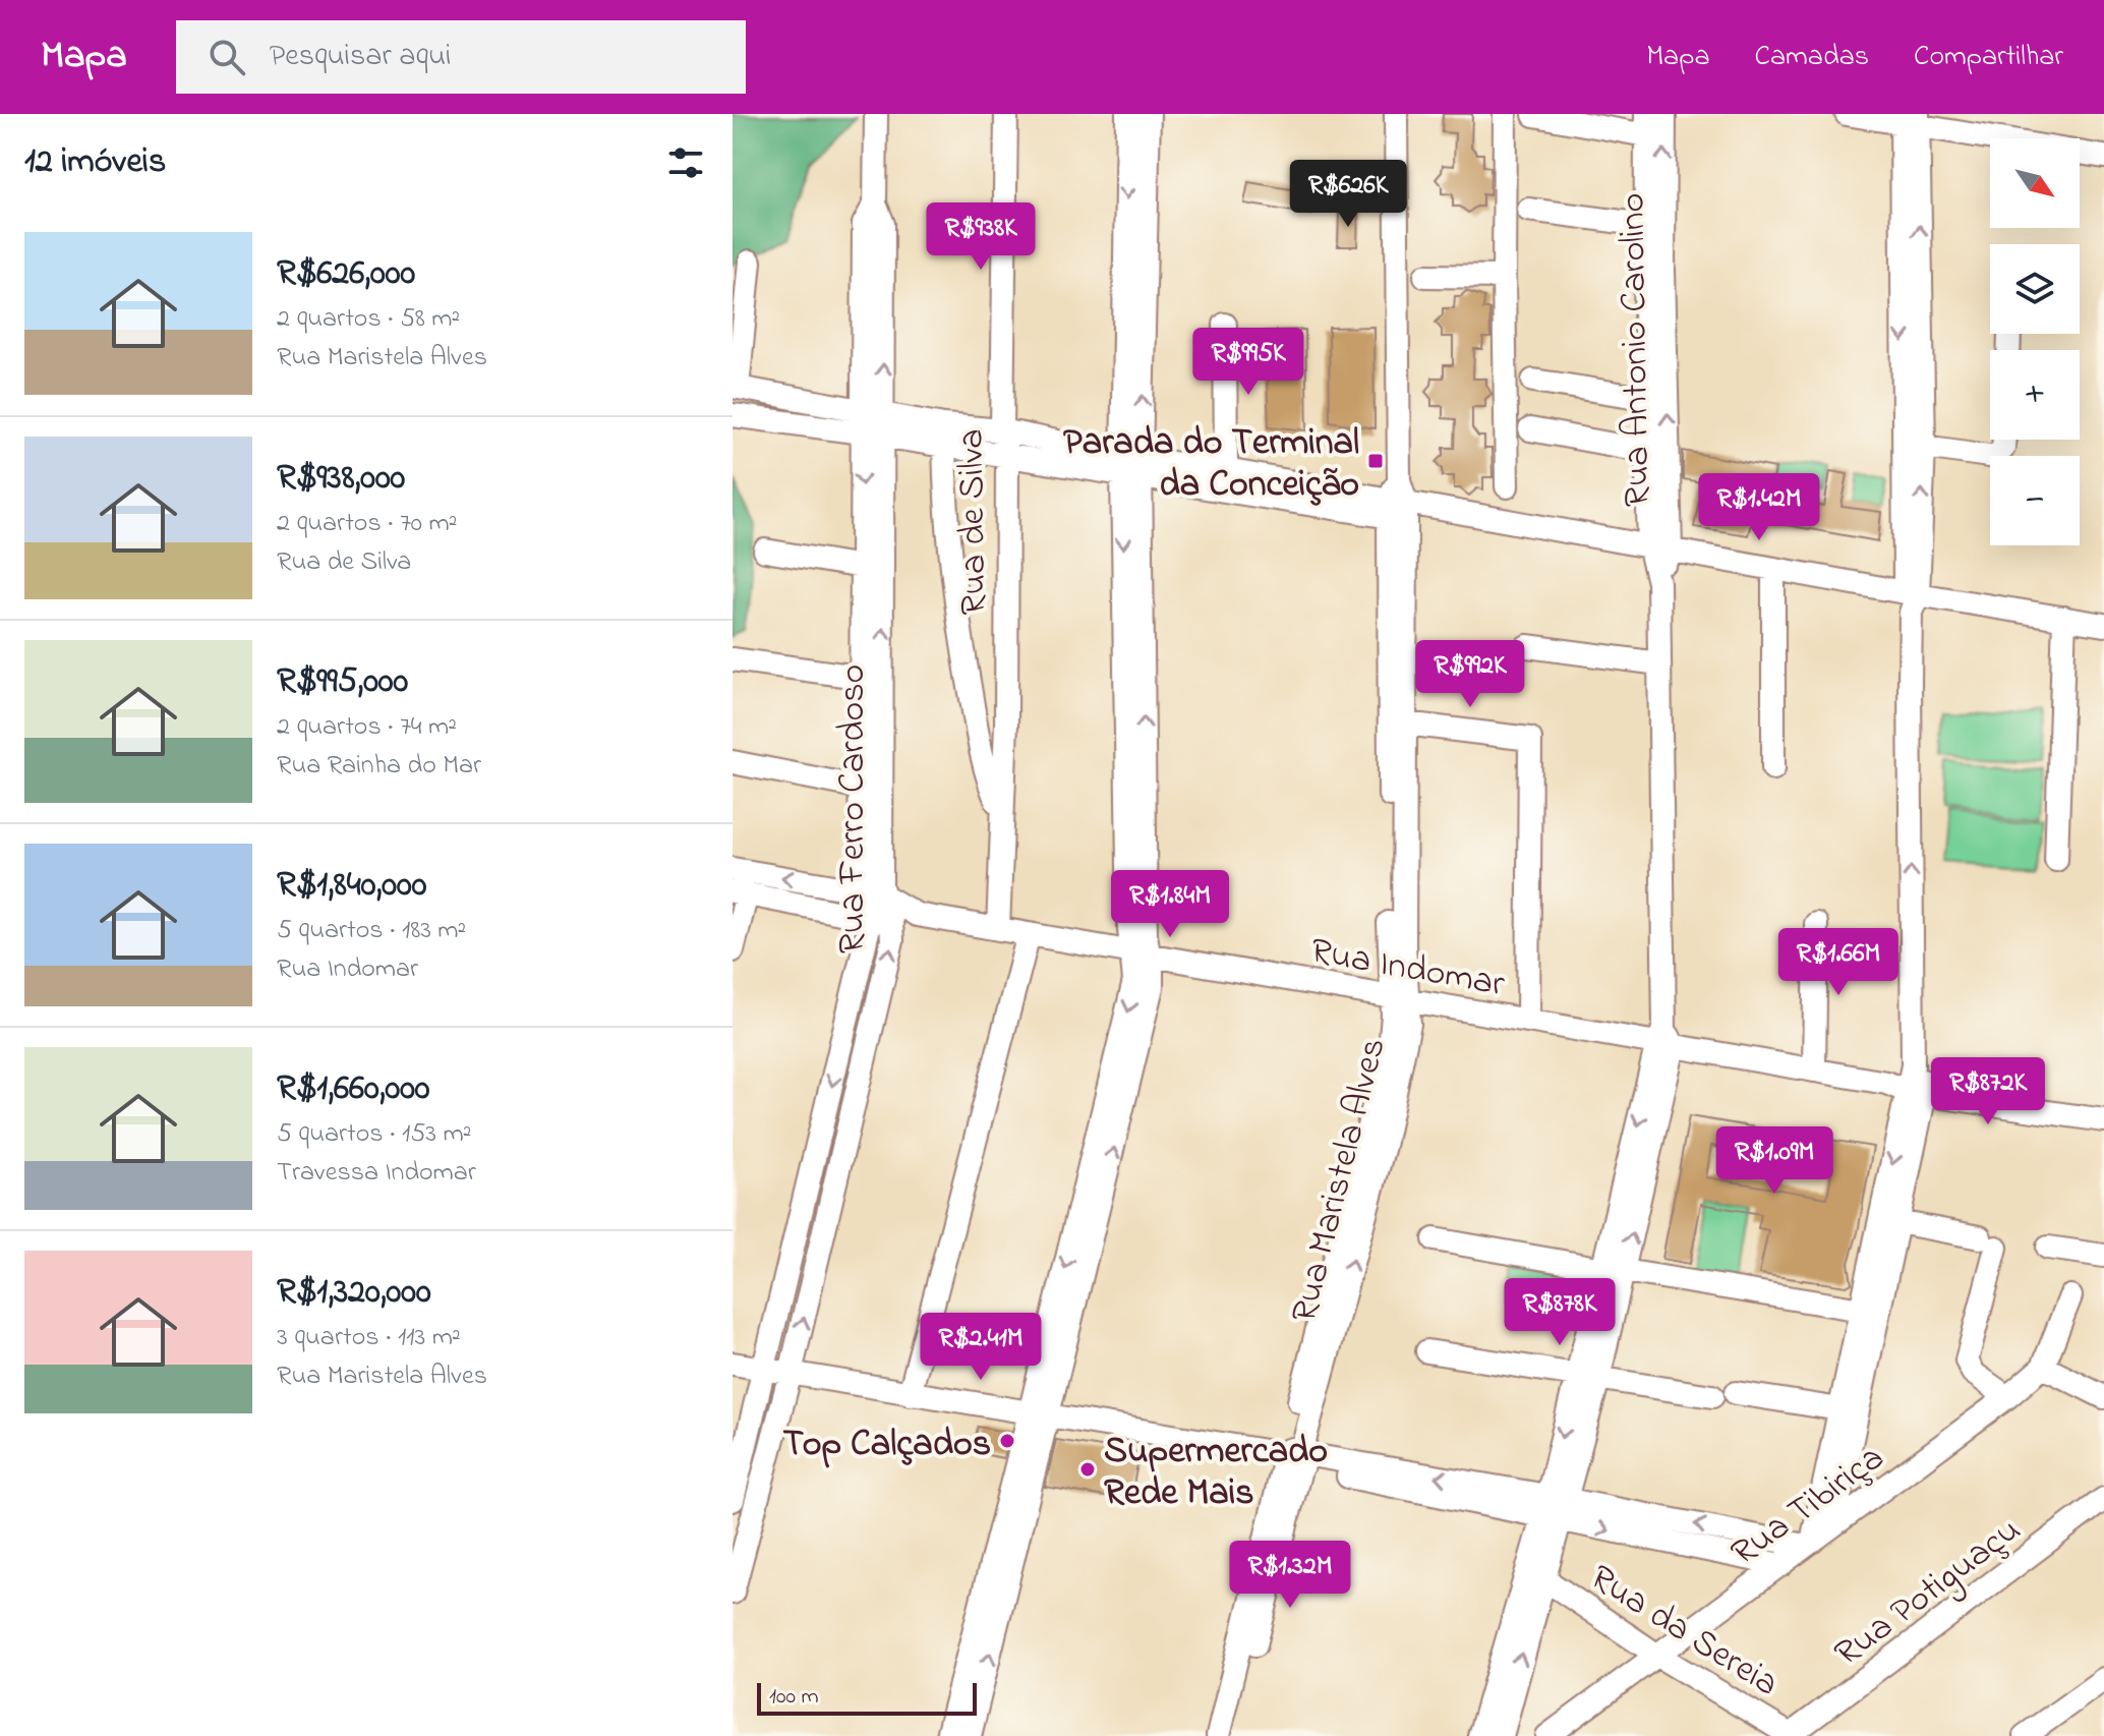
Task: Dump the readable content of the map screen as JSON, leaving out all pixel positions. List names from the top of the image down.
{
  "streets": {
    "street": [
      "Rua Antonio Carolino",
      "Rua de Silva",
      "Rua Ferro Cardoso",
      "Rua Indomar",
      "Rua Maristela Alves",
      "Rua Tibiriça",
      "Rua Potiguaçu",
      "Rua da Sereia"
    ]
  },
  "crossings": [
    ["Rua Antonio Carolino", "Rua Indomar"],
    ["Rua Antonio Carolino", "Rua da Sereia"],
    ["Rua de Silva", "Rua Indomar"],
    ["Rua Ferro Cardoso", "Rua Indomar"],
    ["Rua Indomar", "Rua Maristela Alves"],
    ["Rua Tibiriça", "Rua da Sereia"],
    ["Rua Potiguaçu", "Rua da Sereia"]
  ],
  "places": {
    "transit": ["Parada do Terminal da Conceição"],
    "other": ["Top Calçados", "Supermercado Rede Mais"]
  },
  "scale_bar": "100 m",
  "north": "bottom right",
  "page": {
    "header": "Mapa",
    "search": "Pesquisar aqui",
    "nav": ["Mapa", "Camadas", "Compartilhar"],
    "heading": "12 imóveis",
    "map_buttons": ["+", "−"],
    "price": [
      "R$626K",
      "R$938K",
      "R$995K",
      "R$1.42M",
      "R$992K",
      "R$1.84M",
      "R$1.66M",
      "R$872K",
      "R$1.09M",
      "R$878K",
      "R$2.41M",
      "R$1.32M"
    ],
    "list": [
      {
        "name": "R$626,000",
        "note": "2 quartos · 58 m² · Rua Maristela Alves"
      },
      {
        "name": "R$938,000",
        "note": "2 quartos · 70 m² · Rua de Silva"
      },
      {
        "name": "R$995,000",
        "note": "2 quartos · 74 m² · Rua Rainha do Mar"
      },
      {
        "name": "R$1,840,000",
        "note": "5 quartos · 183 m² · Rua Indomar"
      },
      {
        "name": "R$1,660,000",
        "note": "5 quartos · 153 m² · Travessa Indomar"
      },
      {
        "name": "R$1,320,000",
        "note": "3 quartos · 113 m² · Rua Maristela Alves"
      }
    ],
    "scale": "100 m"
  }
}
